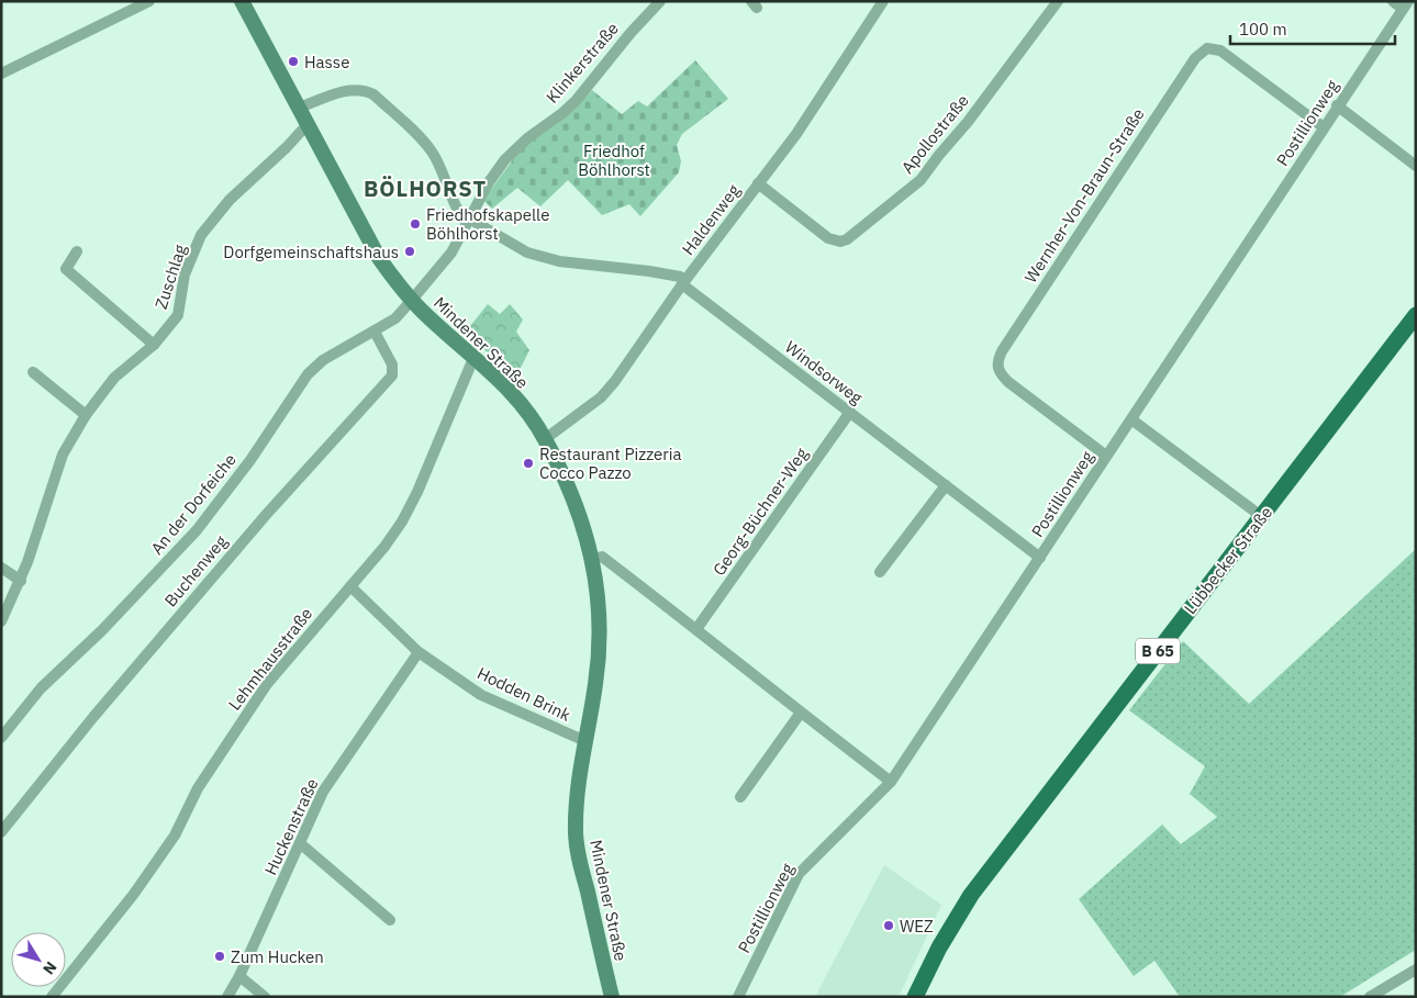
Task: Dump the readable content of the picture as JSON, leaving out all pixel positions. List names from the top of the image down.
{
  "streets": {
    "main road": ["Lübbecker Straße", "B 65"],
    "street": [
      "Klinkerstraße",
      "Postillionweg",
      "Apollostraße",
      "Wernher-Von-Braun-Straße",
      "Haldenweg",
      "Zuschlag",
      "Mindener Straße",
      "Windsorweg",
      "An der Dorfeiche",
      "Georg-Büchner-Weg",
      "Buchenweg",
      "Lehmhausstraße",
      "Hodden Brink",
      "Huckenstraße"
    ]
  },
  "crossings": [
    ["Klinkerstraße", "Mindener Straße"],
    ["Klinkerstraße", "Windsorweg"],
    ["Klinkerstraße", "An der Dorfeiche"],
    ["Postillionweg", "Wernher-Von-Braun-Straße"],
    ["Postillionweg", "Windsorweg"],
    ["Apollostraße", "Haldenweg"],
    ["Haldenweg", "Mindener Straße"],
    ["Haldenweg", "Windsorweg"],
    ["Zuschlag", "Mindener Straße"],
    ["Mindener Straße", "An der Dorfeiche"],
    ["Mindener Straße", "Lehmhausstraße"],
    ["Mindener Straße", "Hodden Brink"],
    ["Windsorweg", "Georg-Büchner-Weg"],
    ["An der Dorfeiche", "Buchenweg"],
    ["Lehmhausstraße", "Hodden Brink"],
    ["Hodden Brink", "Huckenstraße"]
  ],
  "districts": ["BÖLHORST"],
  "parks": ["Friedhof Böhlhorst"],
  "places": [
    "Hasse",
    "Friedhofskapelle Böhlhorst",
    "Dorfgemeinschaftshaus",
    "Restaurant Pizzeria Cocco Pazzo",
    "WEZ",
    "Zum Hucken"
  ],
  "scale_bar": "100 m",
  "north": "bottom right"
}
